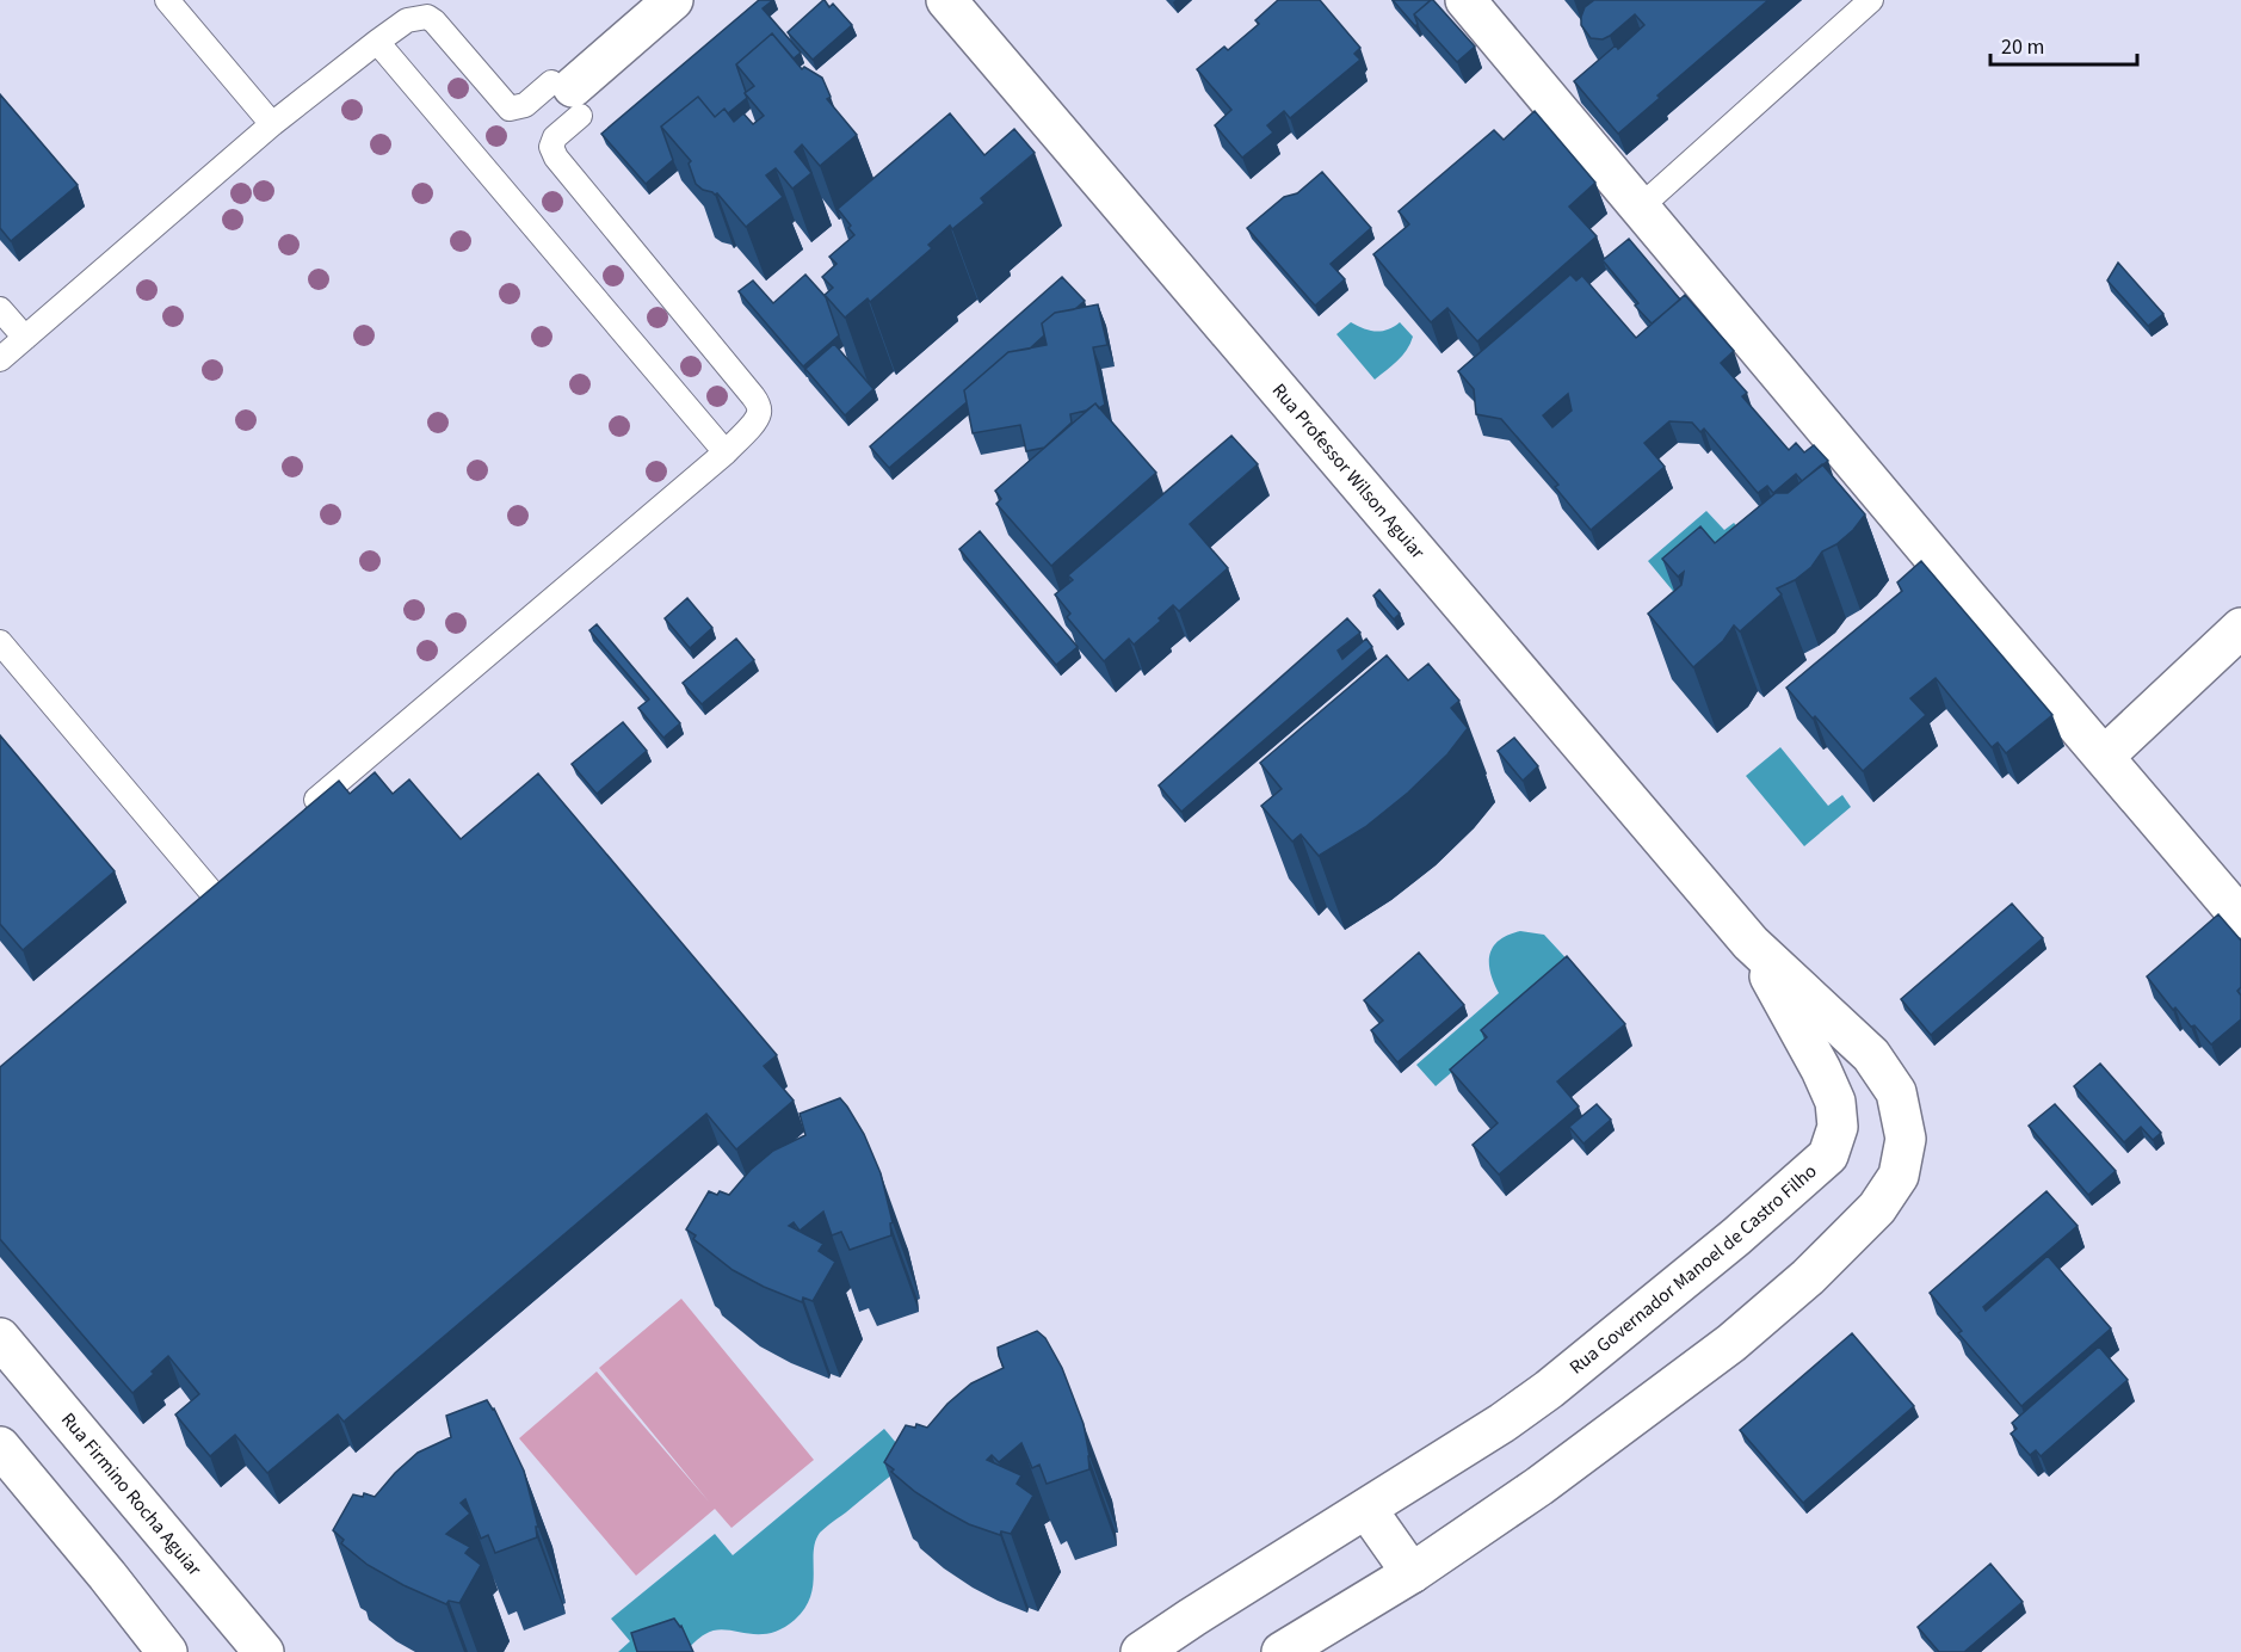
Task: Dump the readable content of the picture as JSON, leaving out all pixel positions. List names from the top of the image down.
{
  "streets": {
    "street": ["Rua Professor Wilson Aguiar", "Rua Governador Manoel de Castro Filho", "Rua Firmino Rocha Aguiar"]
  },
  "crossings": [
    ["Rua Professor Wilson Aguiar", "Rua Governador Manoel de Castro Filho"]
  ],
  "scale_bar": "20 m"
}
